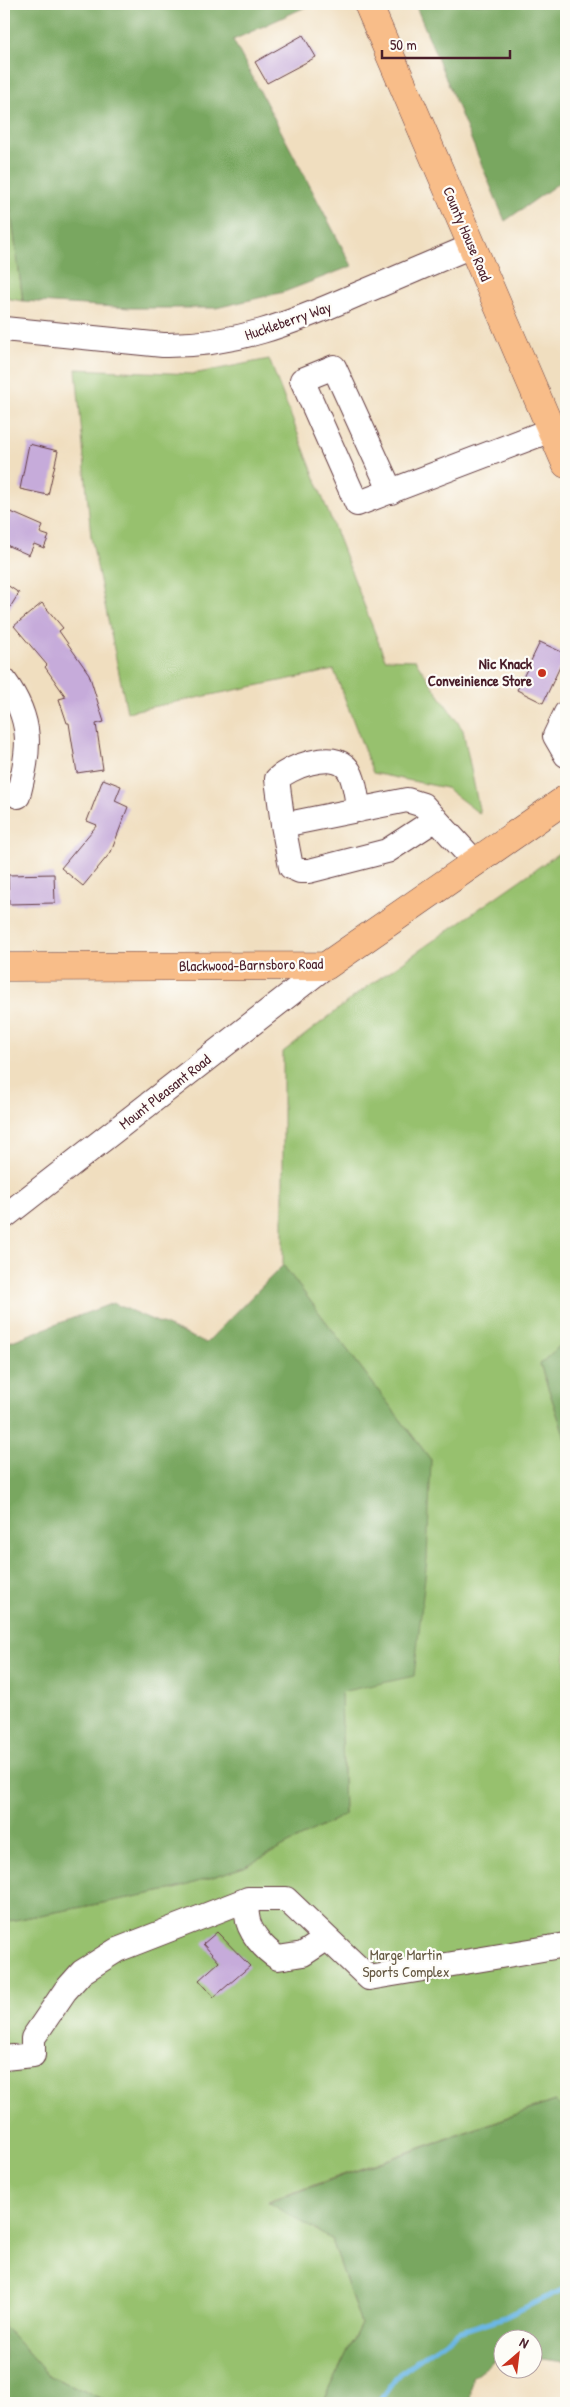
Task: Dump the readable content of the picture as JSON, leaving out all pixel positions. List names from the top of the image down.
{
  "streets": {
    "main road": ["County House Road", "Blackwood-Barnsboro Road"],
    "street": ["Huckleberry Way", "Mount Pleasant Road"]
  },
  "crossings": [
    ["County House Road", "Huckleberry Way"],
    ["Blackwood-Barnsboro Road", "Mount Pleasant Road"]
  ],
  "parks": ["Marge Martin Sports Complex"],
  "places": ["Nic Knack Conveinience Store"],
  "scale_bar": "50 m",
  "north": "top right"
}
